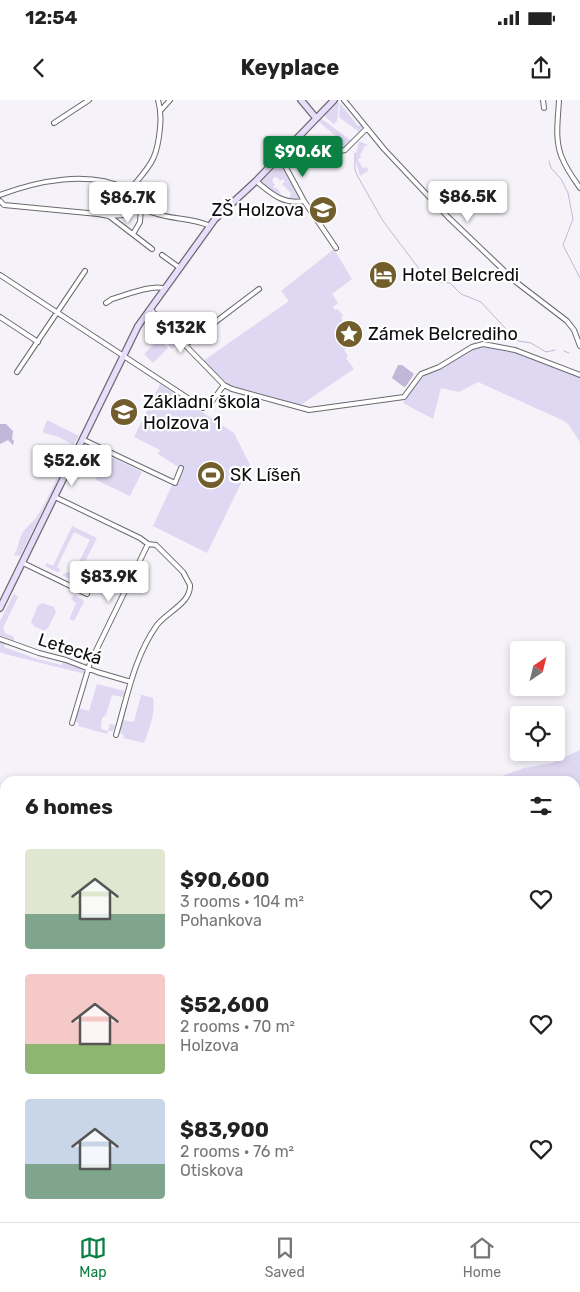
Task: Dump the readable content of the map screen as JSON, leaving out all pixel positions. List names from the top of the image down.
{
  "streets": {
    "street": ["Letecká"]
  },
  "places": {
    "school or university": ["ZŠ Holzova", "Základní škola Holzova 1"],
    "hotel": ["Hotel Belcredi"],
    "place": ["Zámek Belcrediho"],
    "sports": ["SK Líšeň"]
  },
  "north": "top right",
  "page": {
    "status": "12:54",
    "header": "Keyplace",
    "price": [
      "$90.6K",
      "$86.5K",
      "$86.7K",
      "$132K",
      "$52.6K",
      "$83.9K"
    ],
    "heading": "6 homes",
    "list": [
      {
        "name": "$90,600",
        "note": "3 rooms · 104 m² · Pohankova"
      },
      {
        "name": "$52,600",
        "note": "2 rooms · 70 m² · Holzova"
      },
      {
        "name": "$83,900",
        "note": "2 rooms · 76 m² · Otiskova"
      }
    ],
    "tabs": ["Map", "Saved", "Home"]
  }
}
